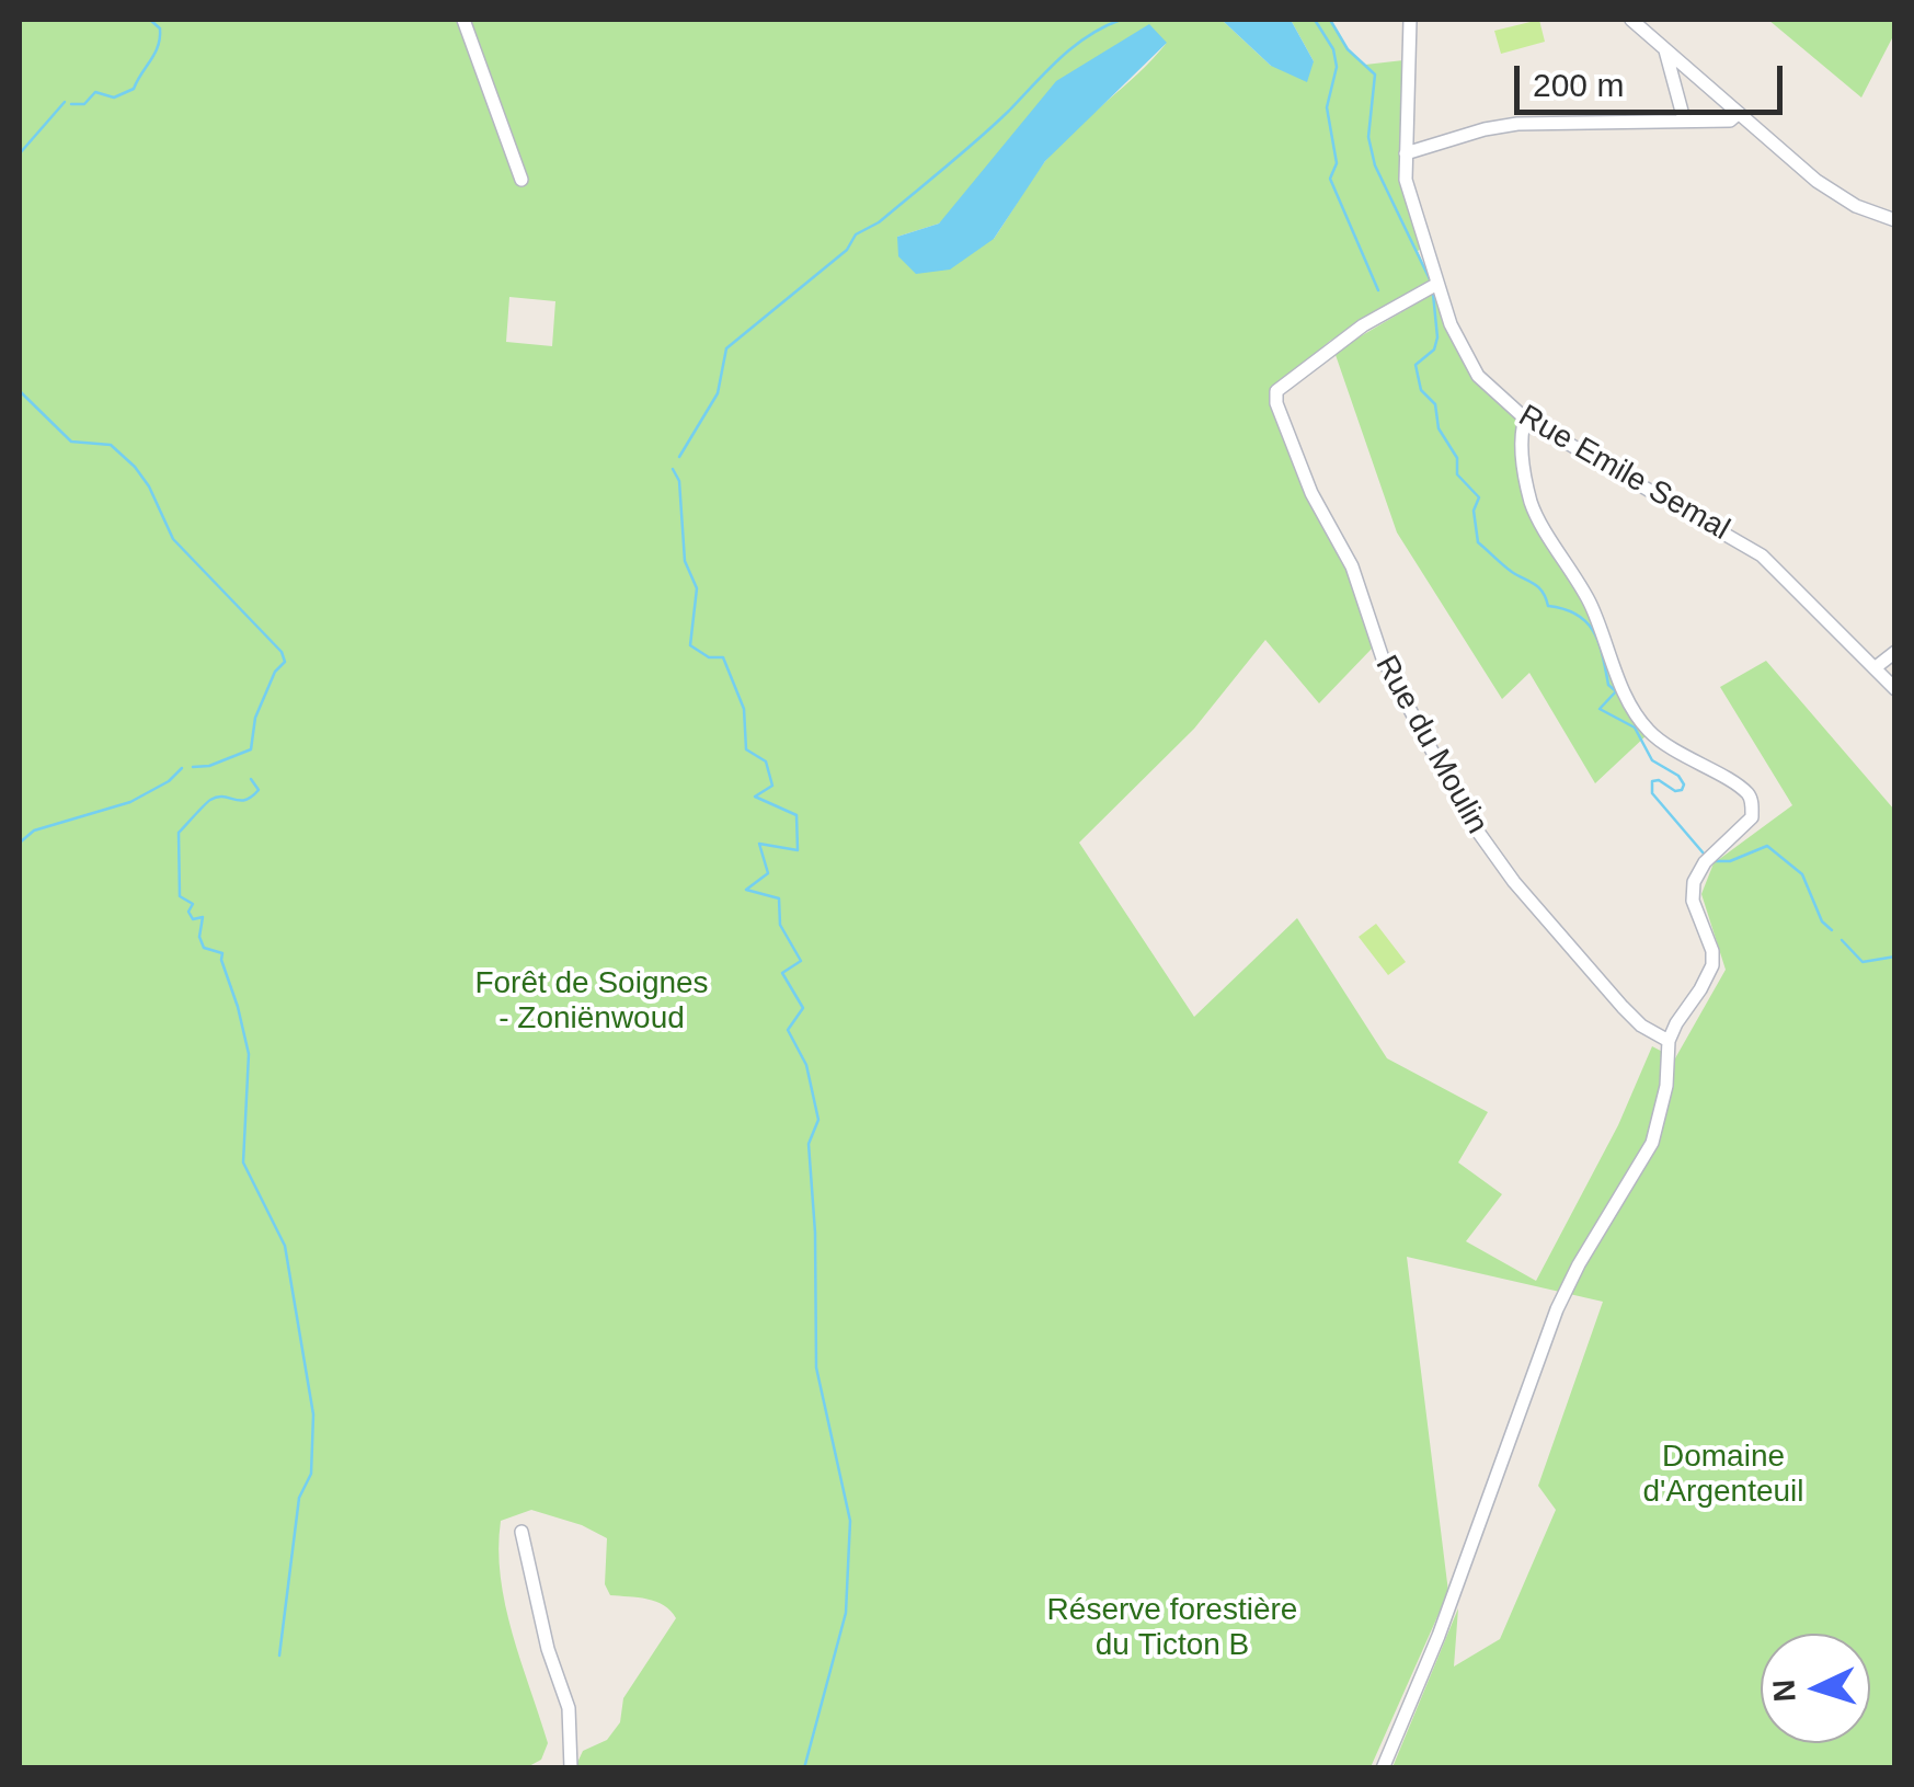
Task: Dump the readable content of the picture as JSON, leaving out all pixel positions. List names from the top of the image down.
{
  "streets": {
    "street": ["Rue Emile Semal", "Rue du Moulin"]
  },
  "crossings": [
    ["Rue Emile Semal", "Rue du Moulin"]
  ],
  "parks": ["Forêt de Soignes - Zoniënwoud", "Domaine d'Argenteuil", "Réserve forestière du Ticton B"],
  "scale_bar": "200 m",
  "north": "left"
}
